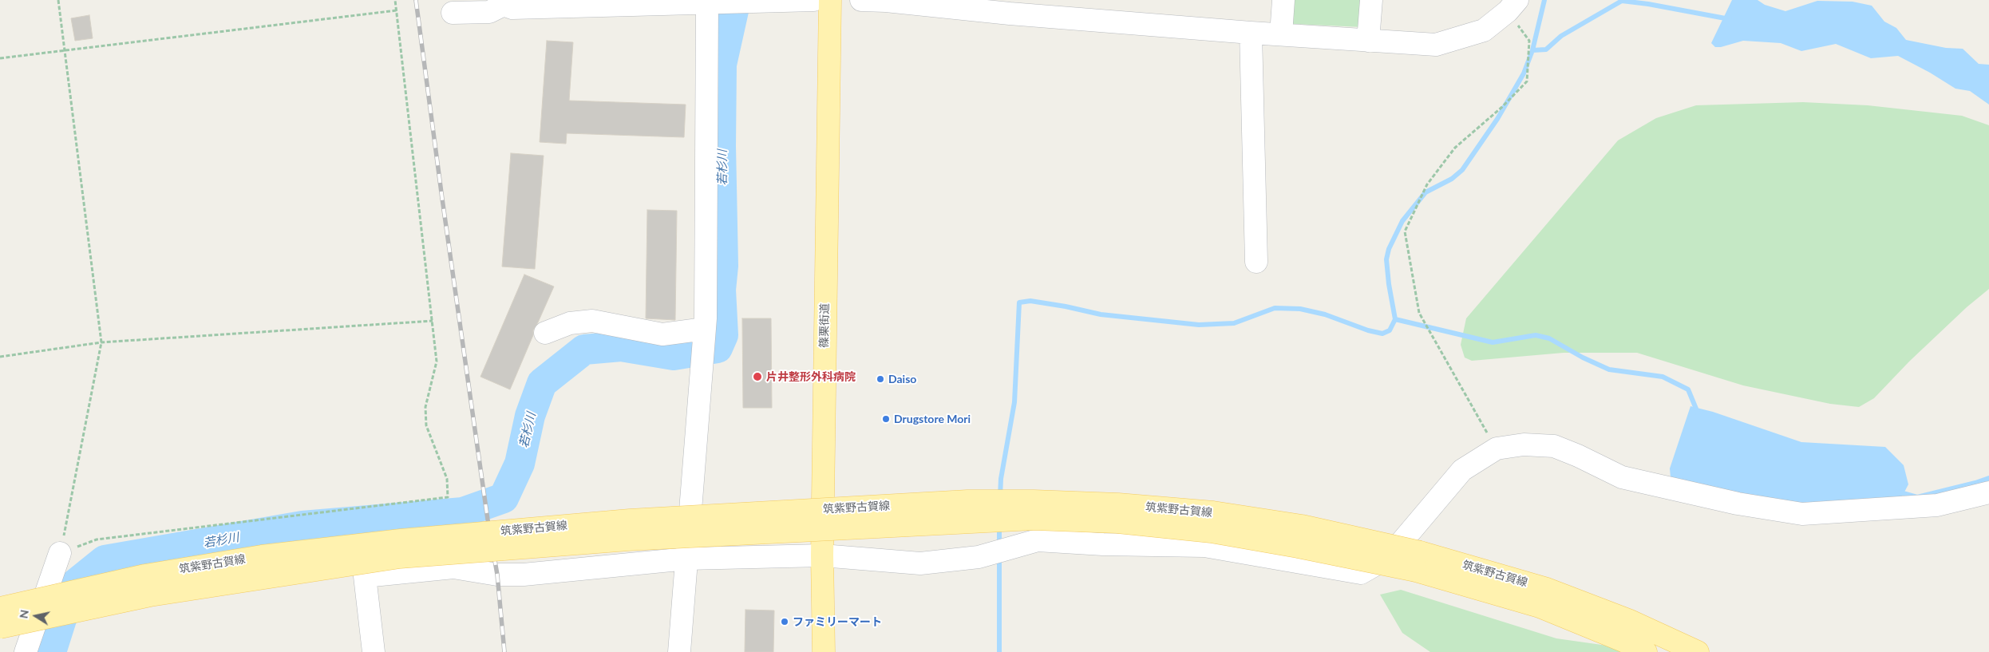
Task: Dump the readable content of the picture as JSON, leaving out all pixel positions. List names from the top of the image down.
{
  "streets": {
    "main road": ["篠栗街道", "筑紫野古賀線"]
  },
  "water": ["若杉川"],
  "places": [
    "片井整形外科病院",
    "Daiso",
    "Drugstore Mori",
    "ファミリーマート"
  ],
  "north": "left"
}
